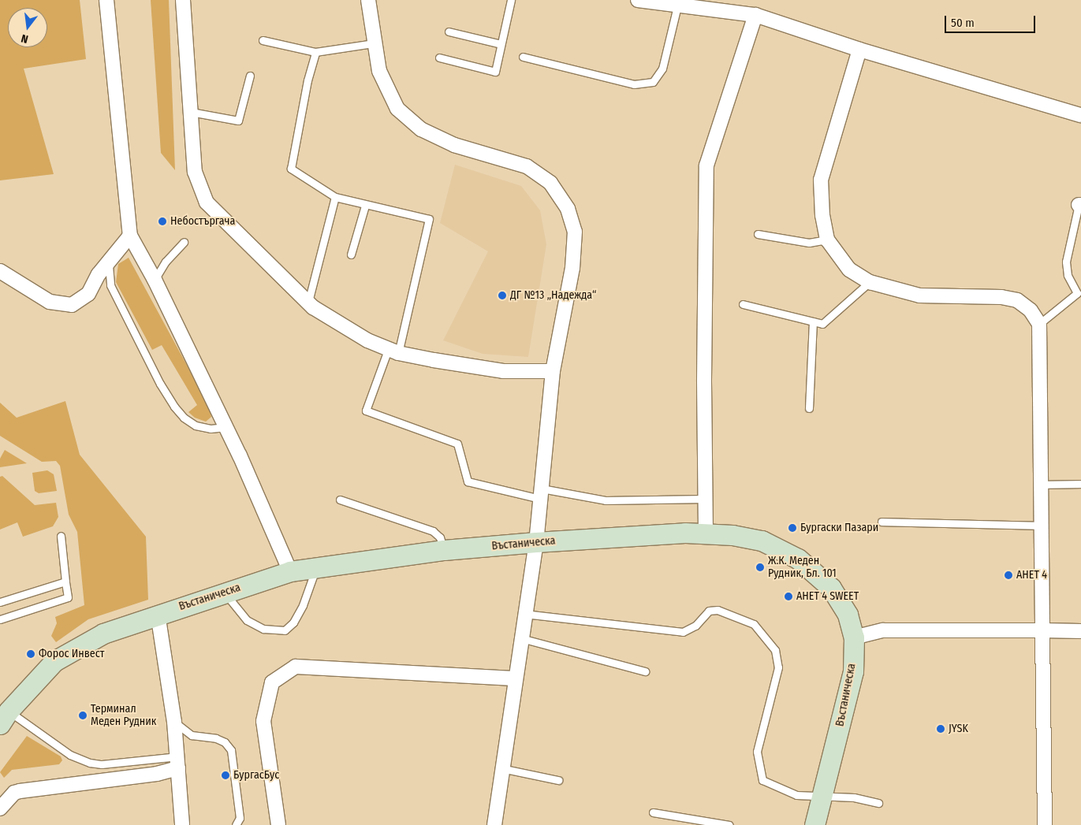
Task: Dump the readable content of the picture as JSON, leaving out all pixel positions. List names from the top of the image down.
{
  "streets": {
    "main road": ["Въстаническа"]
  },
  "places": [
    "Небостъргача",
    "ДГ №13 „Надежда“",
    "Бургаски Пазари",
    "Ж.К. Меден Рудник, Бл. 101",
    "АНЕТ 4",
    "АНЕТ 4 SWEET",
    "Форос Инвест",
    "Терминал Меден Рудник",
    "JYSK",
    "БургасБус"
  ],
  "scale_bar": "50 m",
  "north": "bottom"
}
